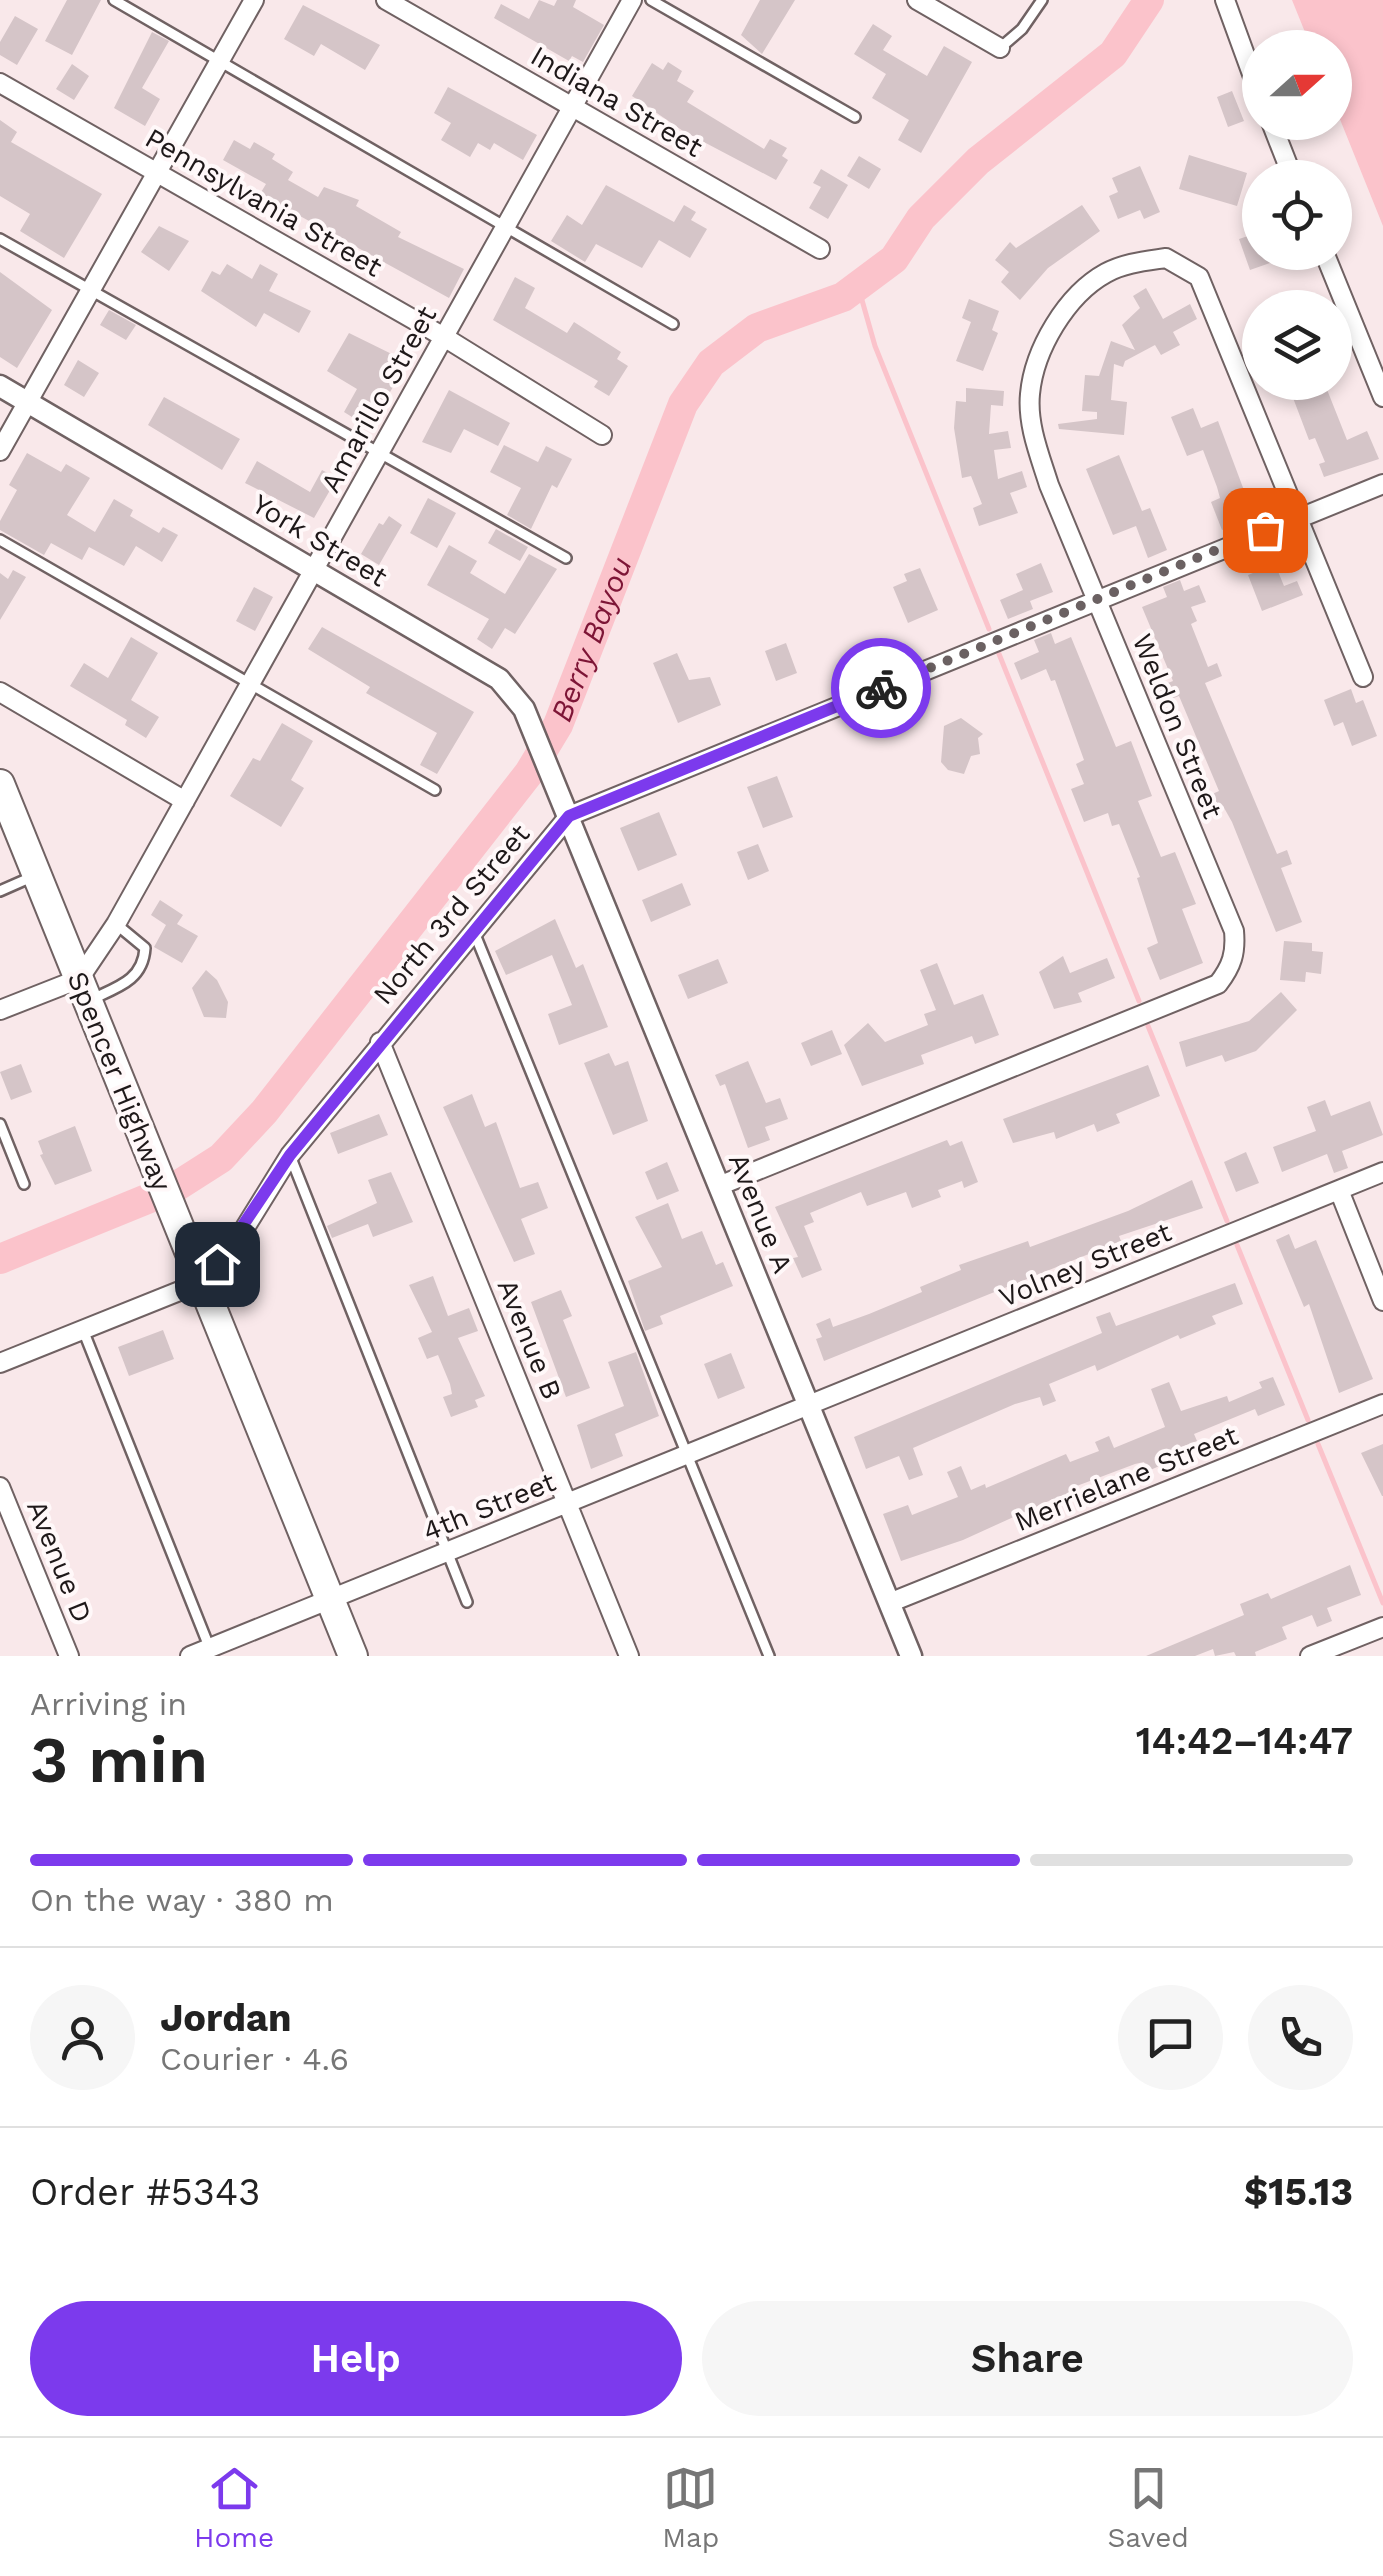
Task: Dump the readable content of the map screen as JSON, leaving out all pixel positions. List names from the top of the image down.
{
  "streets": {
    "main road": ["Spencer Highway"],
    "street": [
      "Indiana Street",
      "Pennsylvania Street",
      "Amarillo Street",
      "York Street",
      "Weldon Street",
      "North 3rd Street",
      "Avenue A",
      "Volney Street",
      "Avenue B",
      "Merrielane Street",
      "4th Street",
      "Avenue D"
    ]
  },
  "crossings": [
    ["Indiana Street", "Amarillo Street"],
    ["Pennsylvania Street", "Amarillo Street"],
    ["Amarillo Street", "York Street"],
    ["Amarillo Street", "Spencer Highway"],
    ["York Street", "Avenue A"],
    ["Weldon Street", "North 3rd Street"],
    ["Weldon Street", "Avenue A"],
    ["North 3rd Street", "Spencer Highway"],
    ["North 3rd Street", "Avenue A"],
    ["North 3rd Street", "Avenue B"],
    ["Spencer Highway", "4th Street"],
    ["Avenue A", "Volney Street"],
    ["Avenue A", "Merrielane Street"],
    ["Avenue A", "4th Street"],
    ["Volney Street", "4th Street"],
    ["Avenue B", "4th Street"]
  ],
  "water": ["Berry Bayou"],
  "north": "right",
  "page": {
    "heading": ["3 min", "Arriving in", "14:42–14:47"],
    "panel": [
      "Jordan",
      "Courier · 4.6",
      "Order #5343",
      "$15.13"
    ],
    "bar": "On the way · 380 m",
    "buttons": ["Help", "Share"],
    "tabs": ["Home", "Map", "Saved"]
  }
}
